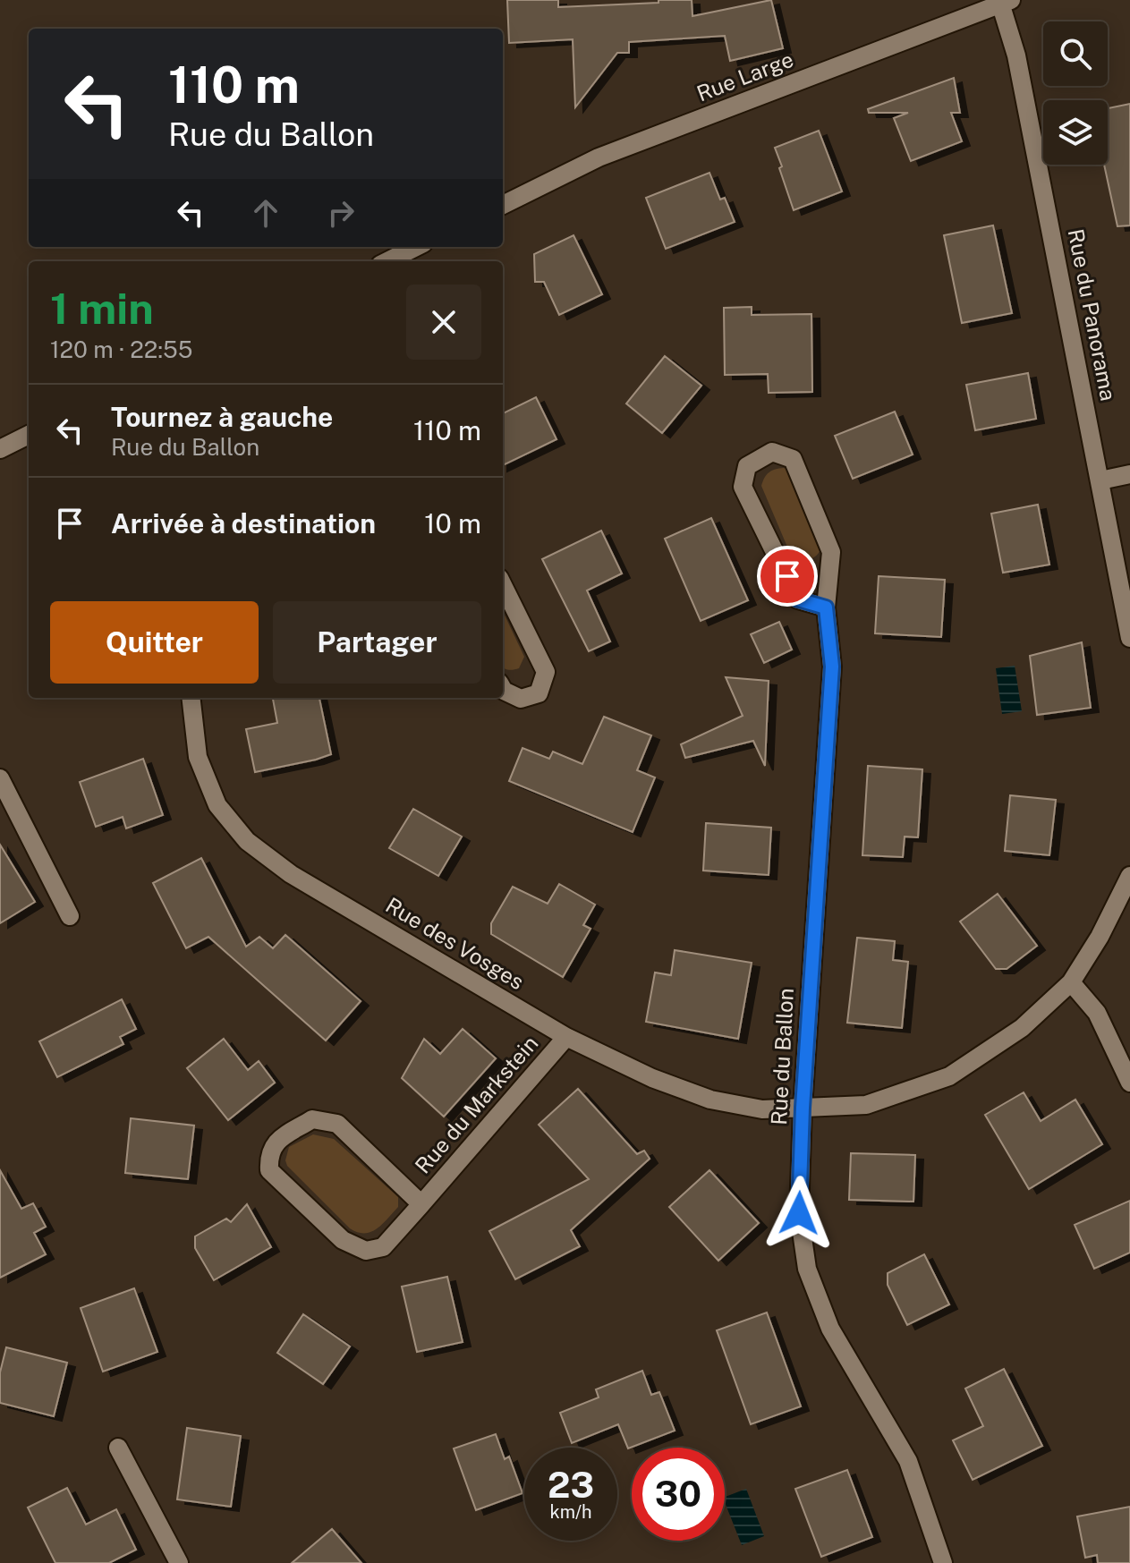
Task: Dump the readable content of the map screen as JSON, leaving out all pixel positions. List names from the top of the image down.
{
  "streets": {
    "street": [
      "Rue Large",
      "Rue du Panorama",
      "Rue des Vosges",
      "Rue du Ballon",
      "Rue du Markstein"
    ]
  },
  "crossings": [
    ["Rue Large", "Rue du Panorama"],
    ["Rue des Vosges", "Rue du Ballon"],
    ["Rue des Vosges", "Rue du Markstein"]
  ],
  "page": {
    "turn": ["110 m", "Rue du Ballon"],
    "heading": ["1 min", "120 m · 22:55"],
    "list": [
      {
        "name": "Tournez à gauche",
        "note": "Rue du Ballon",
        "value": "110 m"
      },
      {
        "name": "Arrivée à destination",
        "value": "10 m"
      }
    ],
    "buttons": ["Quitter", "Partager"],
    "speed": "23 km/h",
    "limit": "30"
  }
}
